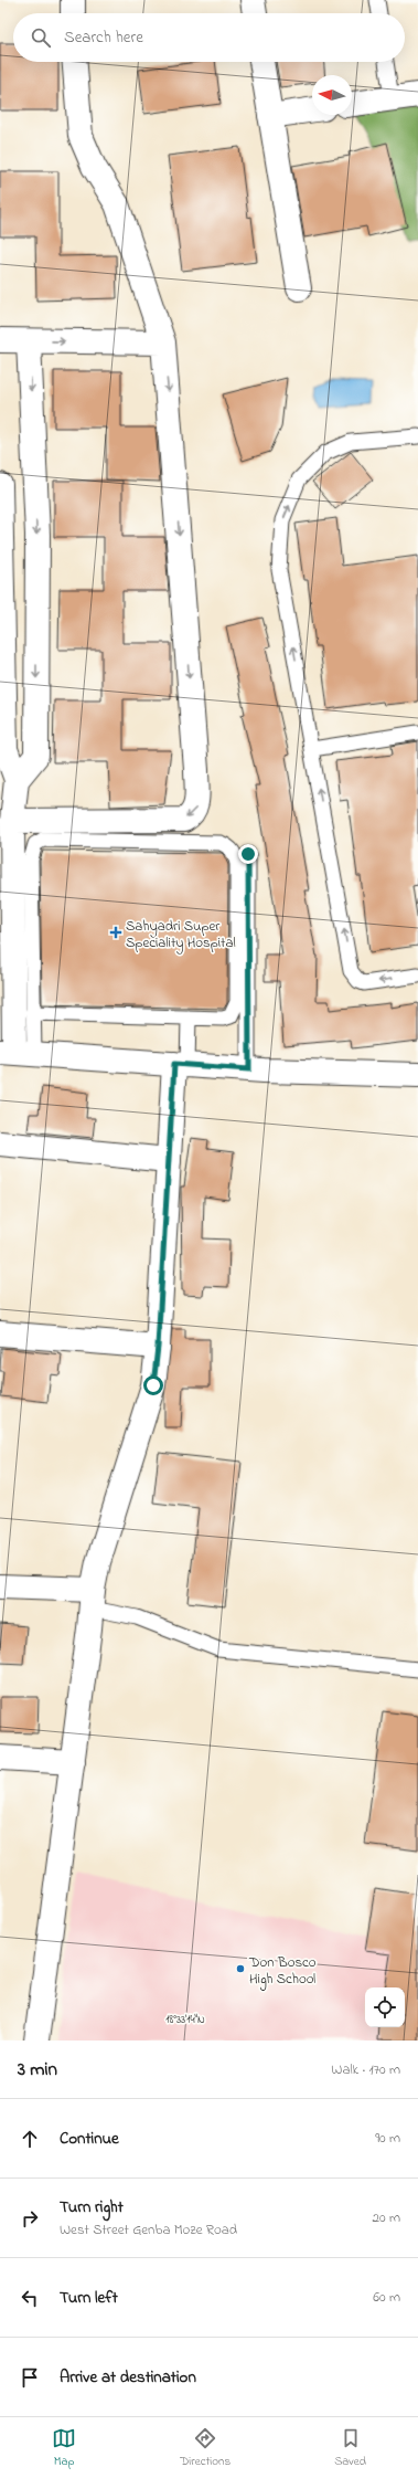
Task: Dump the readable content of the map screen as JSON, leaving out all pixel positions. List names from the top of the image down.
{
  "places": {
    "health": ["Sahyadri Super Speciality Hospital"],
    "other": ["Don Bosco High School"]
  },
  "north": "left",
  "page": {
    "search": "Search here",
    "heading": ["3 min", "Walk · 170 m"],
    "list": [
      ["Continue", "90 m"],
      ["Turn right", "West Street Genba Moze Road", "20 m"],
      ["Turn left", "60 m"],
      "Arrive at destination"
    ],
    "nav": ["Map", "Directions", "Saved"]
  },
  "coordinates": ["18°33'14\"N"]
}
